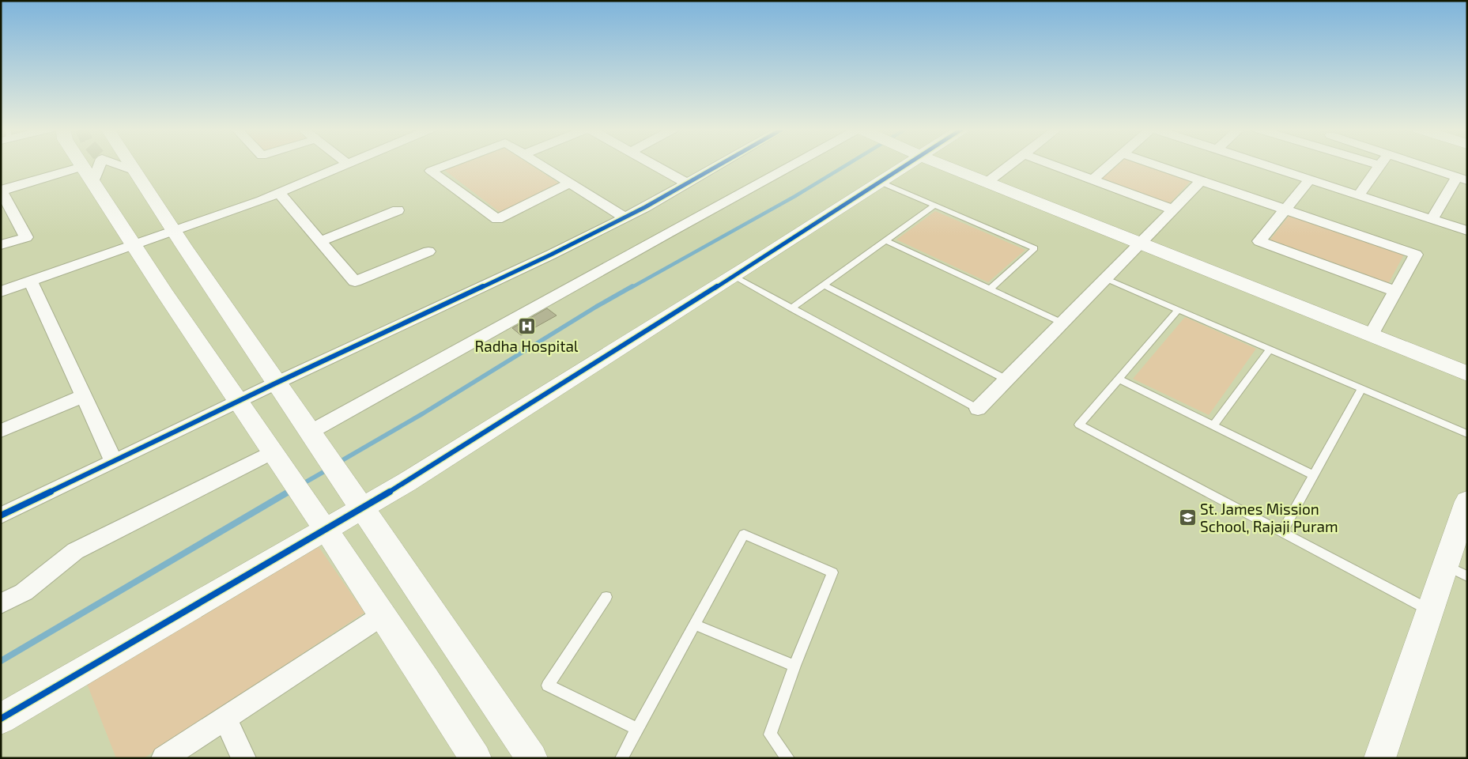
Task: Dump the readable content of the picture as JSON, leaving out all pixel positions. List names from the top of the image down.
{
  "places": {
    "hospital": ["Radha Hospital"],
    "school or university": ["St. James Mission School, Rajaji Puram"]
  }
}
